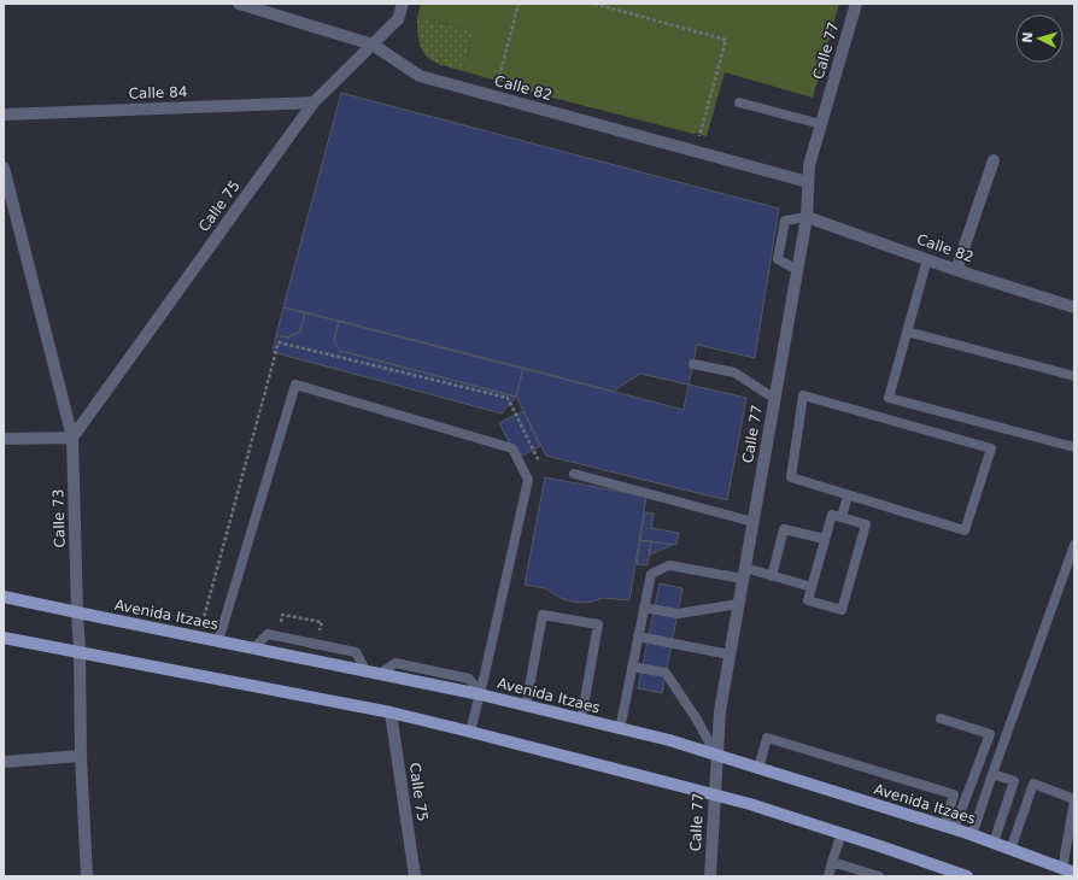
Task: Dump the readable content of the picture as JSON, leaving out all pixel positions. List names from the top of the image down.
{
  "streets": {
    "main road": ["Avenida Itzaes"],
    "street": [
      "Calle 77",
      "Calle 82",
      "Calle 84",
      "Calle 75",
      "Calle 73"
    ]
  },
  "crossings": [
    ["Calle 77", "Calle 82"],
    ["Calle 77", "Avenida Itzaes"],
    ["Calle 82", "Calle 75"],
    ["Calle 84", "Calle 75"],
    ["Calle 75", "Calle 73"],
    ["Calle 73", "Avenida Itzaes"]
  ],
  "north": "left"
}
